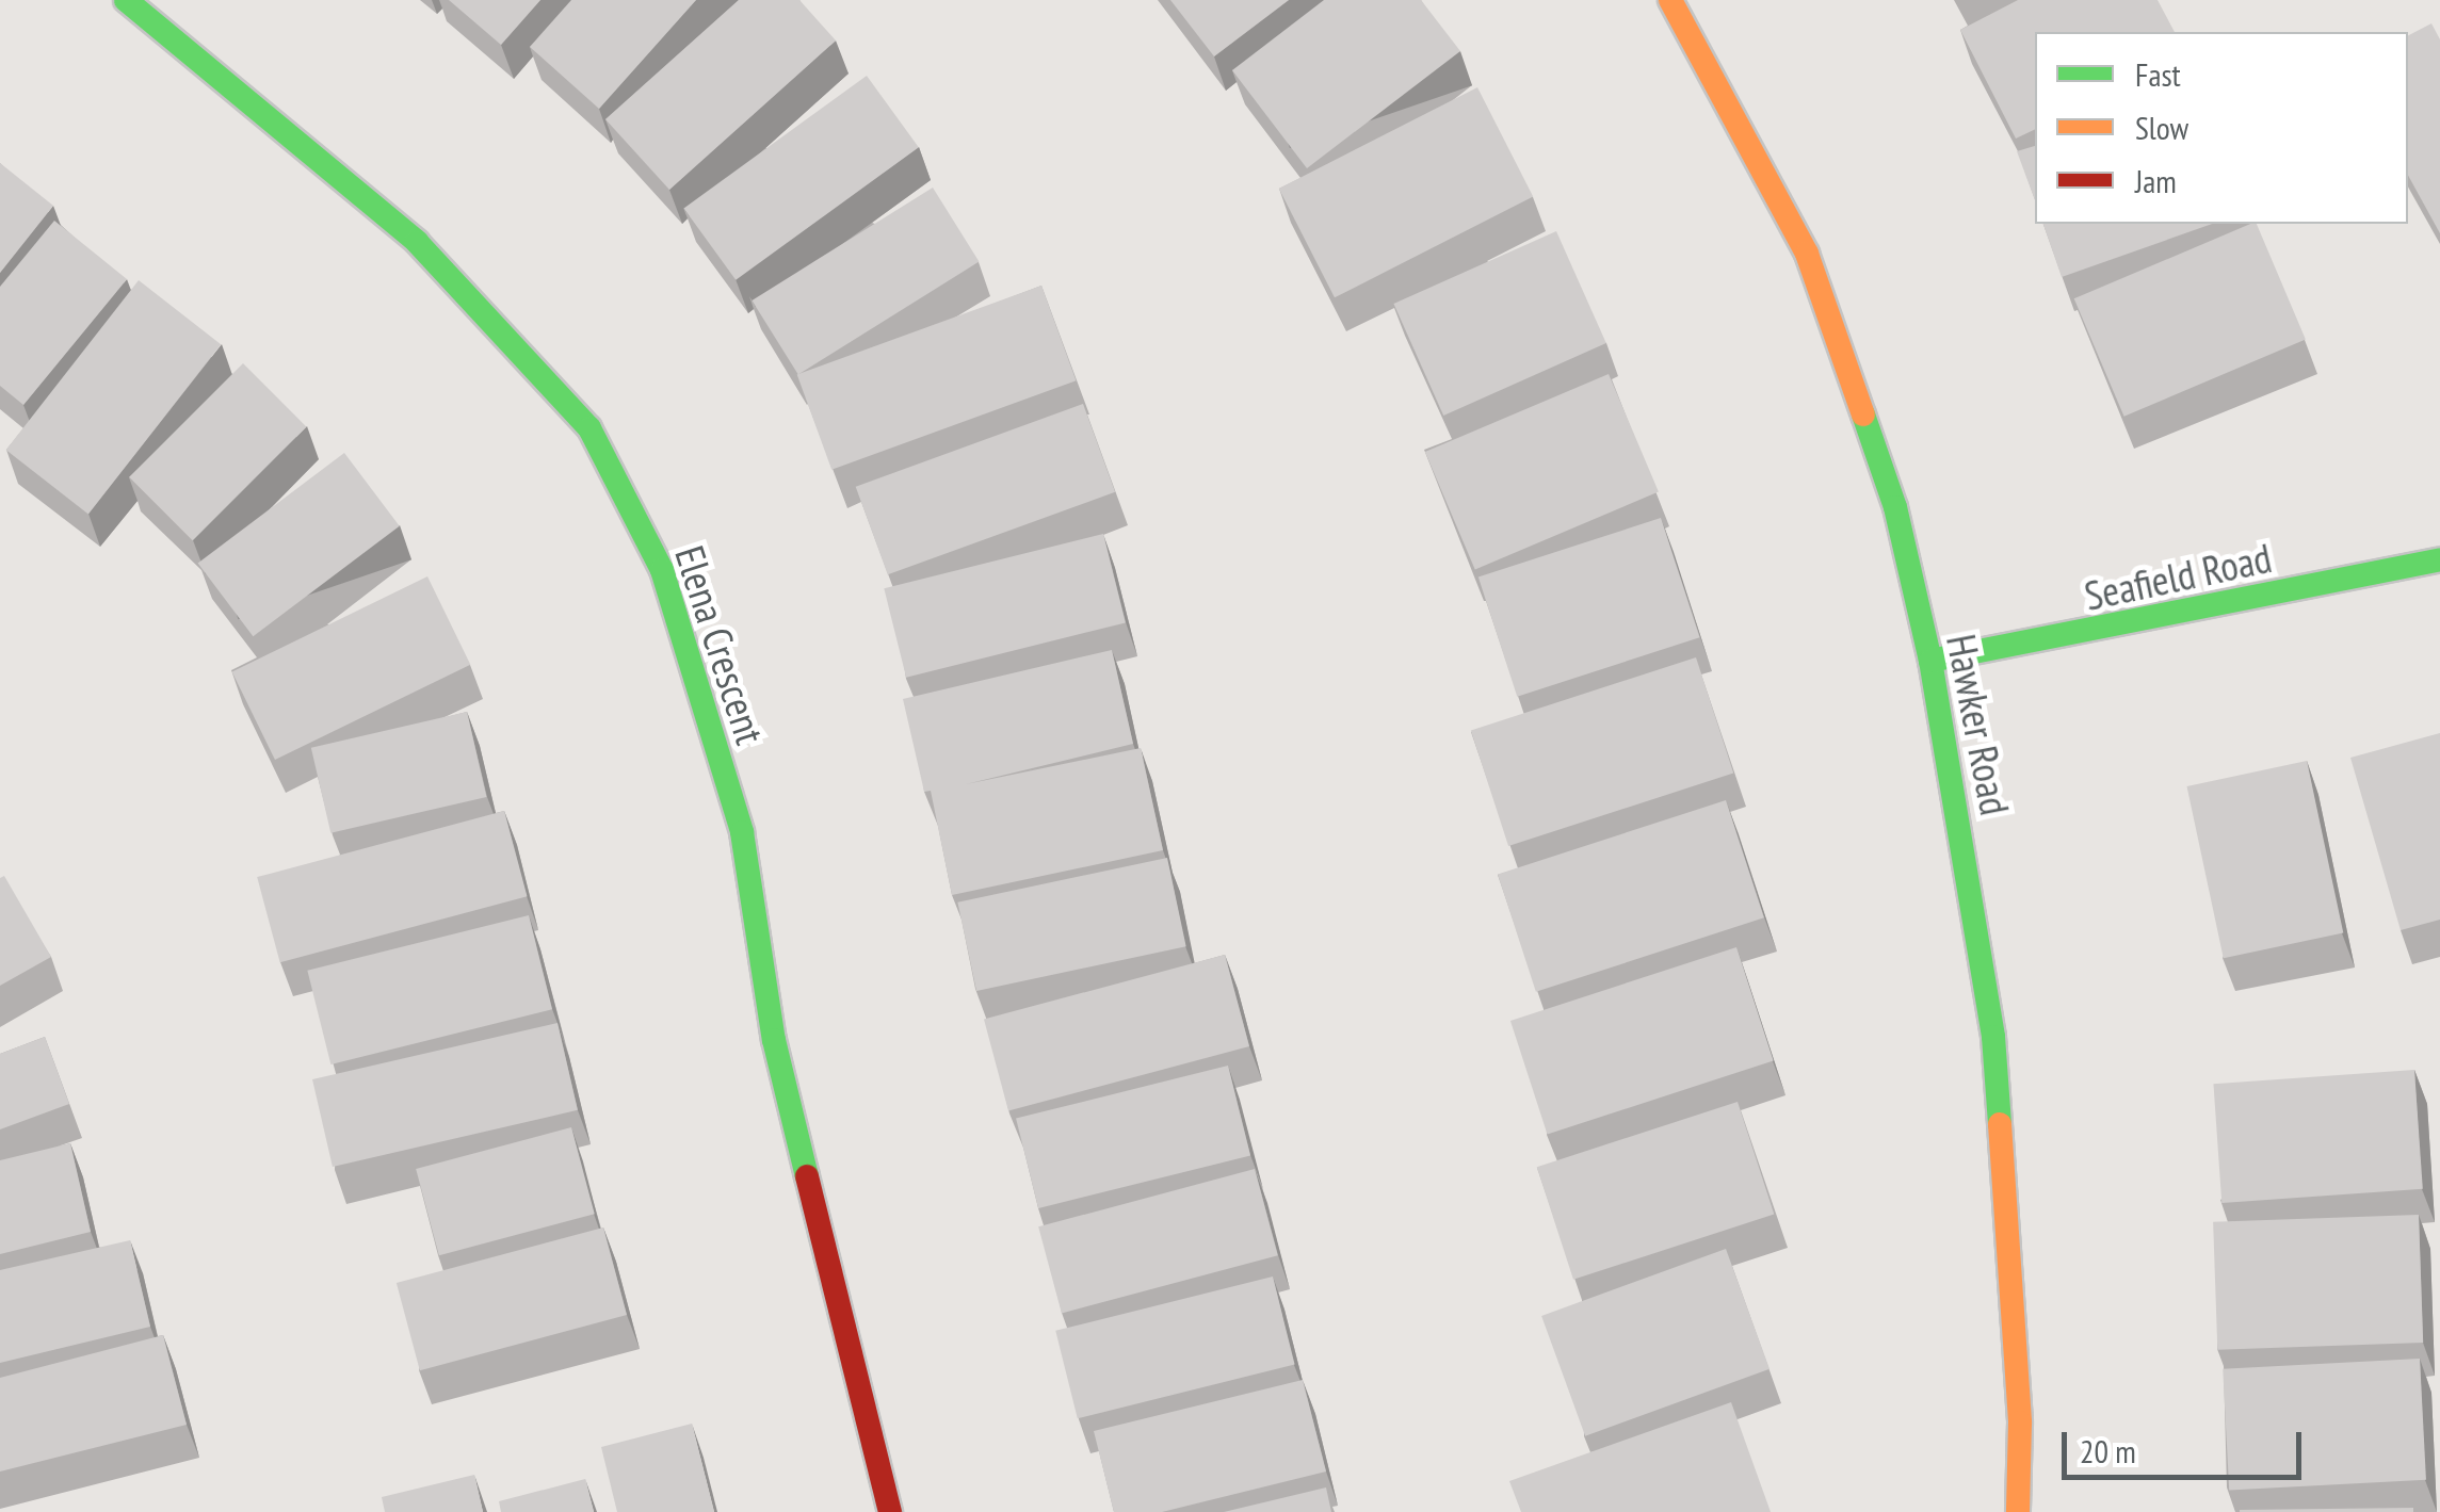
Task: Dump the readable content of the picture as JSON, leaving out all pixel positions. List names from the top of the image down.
{
  "streets": {
    "street": ["Seafield Road", "Elena Crescent", "Hawker Road"]
  },
  "crossings": [
    ["Seafield Road", "Hawker Road"]
  ],
  "legend": ["Fast", "Slow", "Jam"],
  "scale_bar": "20 m"
}
